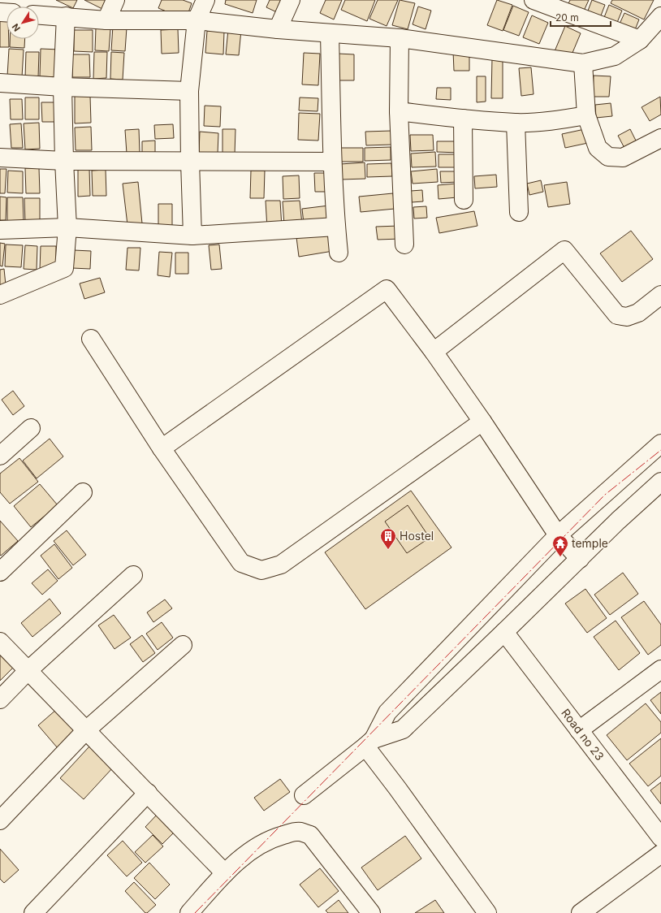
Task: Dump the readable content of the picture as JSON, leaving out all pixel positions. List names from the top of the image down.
{
  "streets": {
    "street": ["Road no 23"]
  },
  "places": {
    "building": ["Hostel"],
    "temple": ["temple"]
  },
  "scale_bar": "20 m",
  "north": "bottom left"
}
